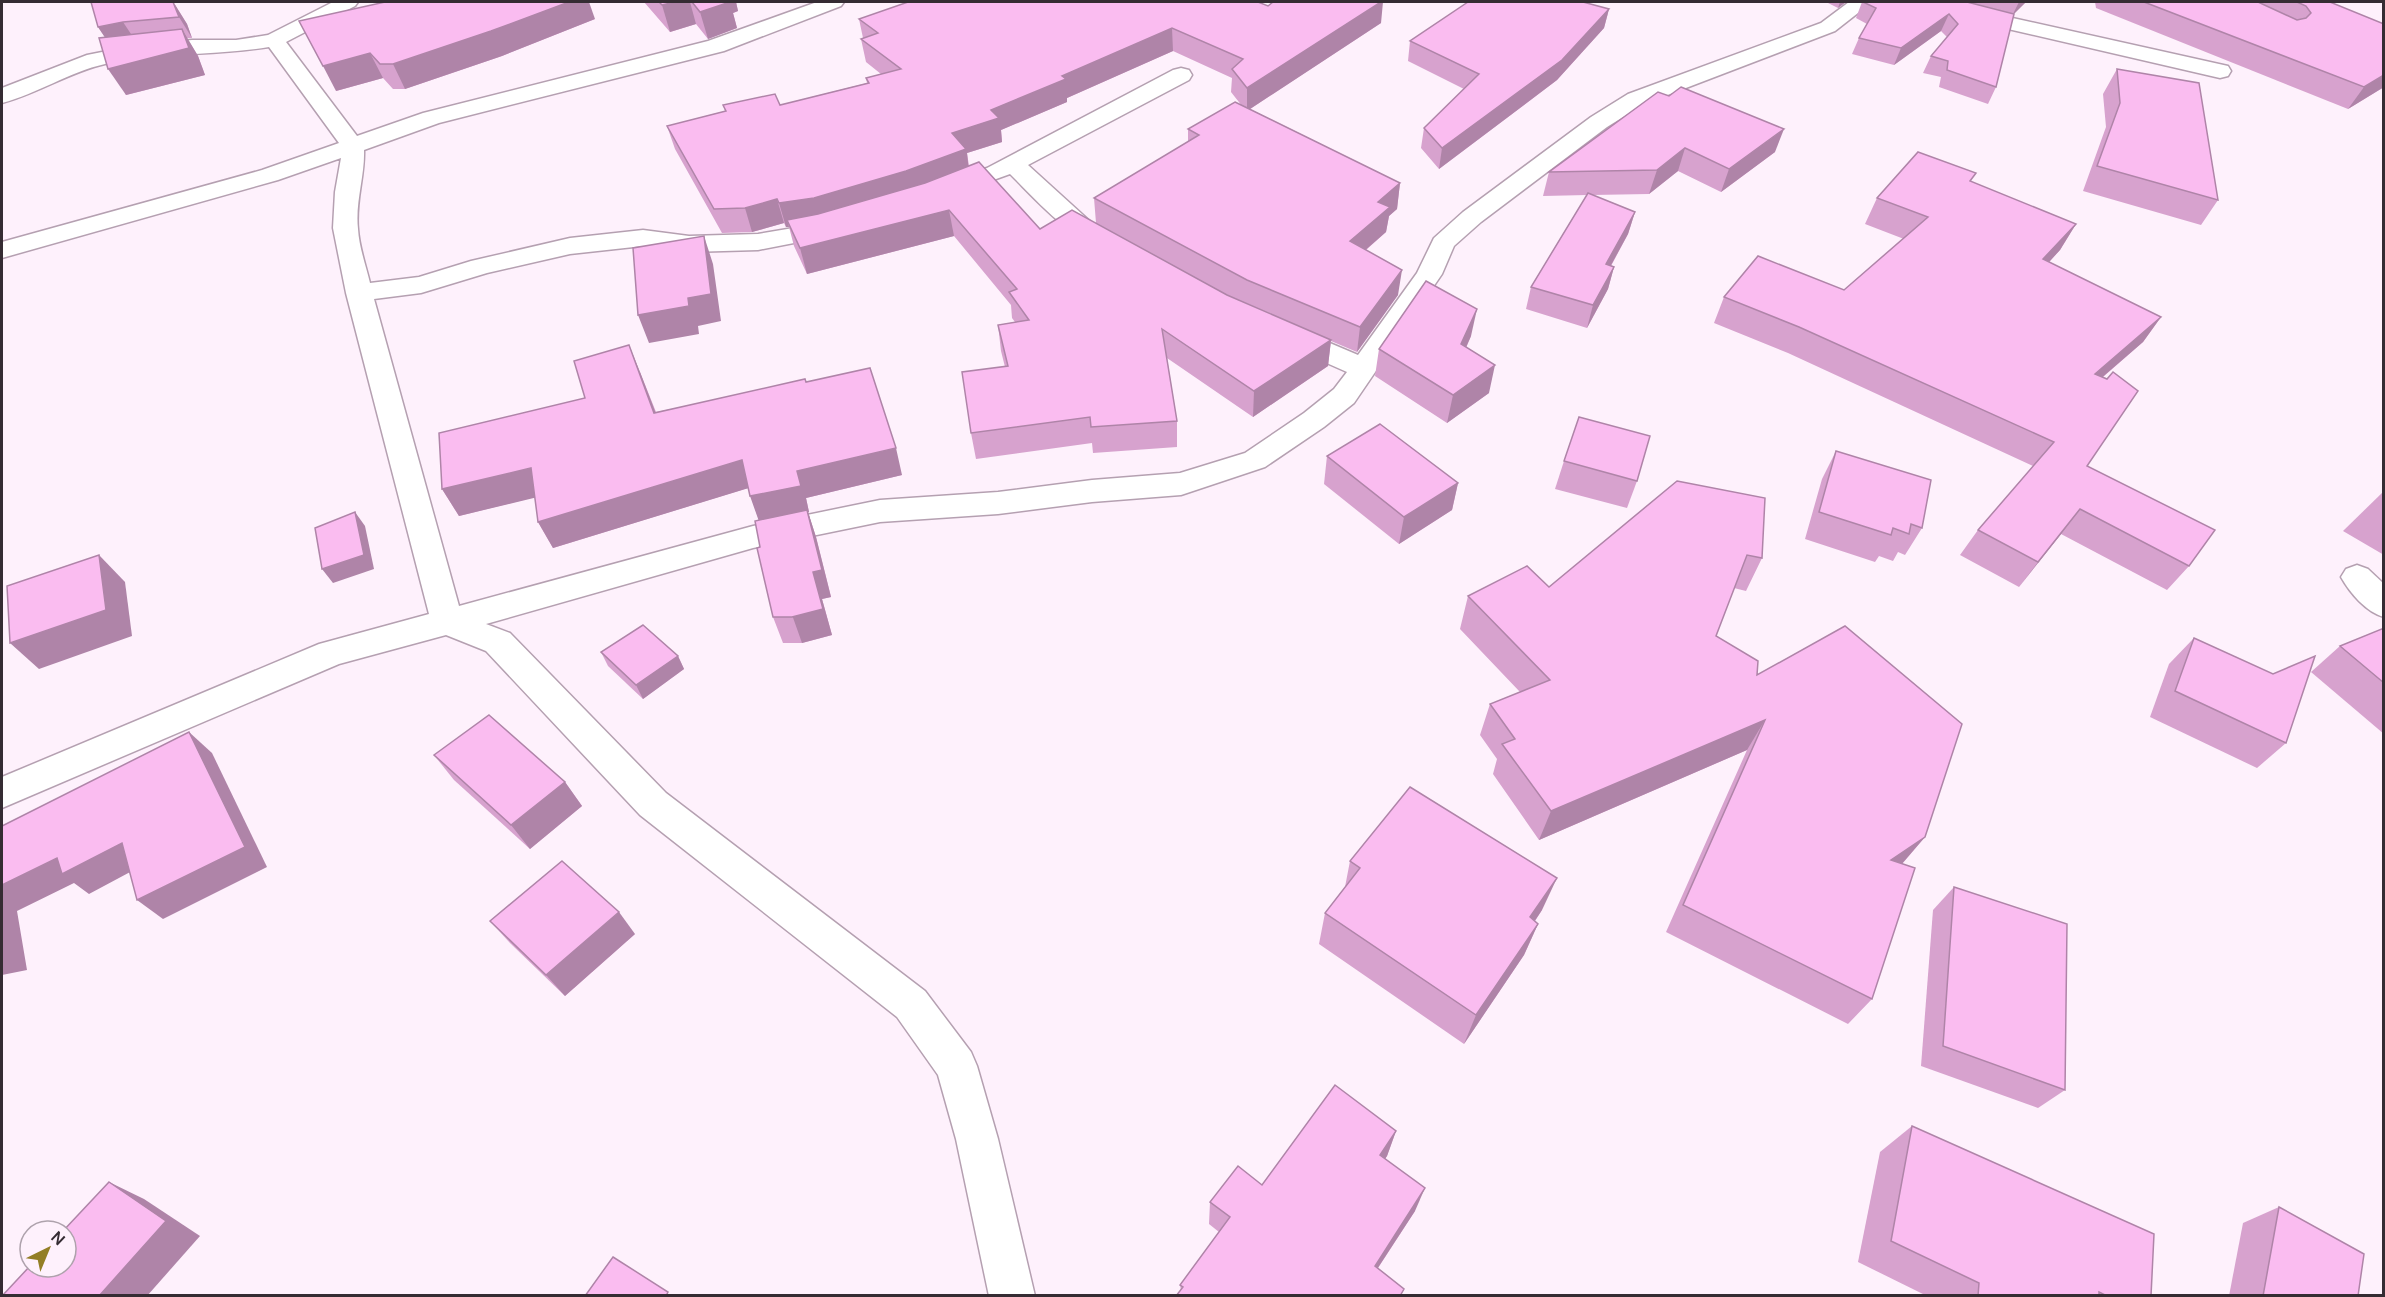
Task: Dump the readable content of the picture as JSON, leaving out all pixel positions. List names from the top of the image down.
{
  "north": "top right"
}
